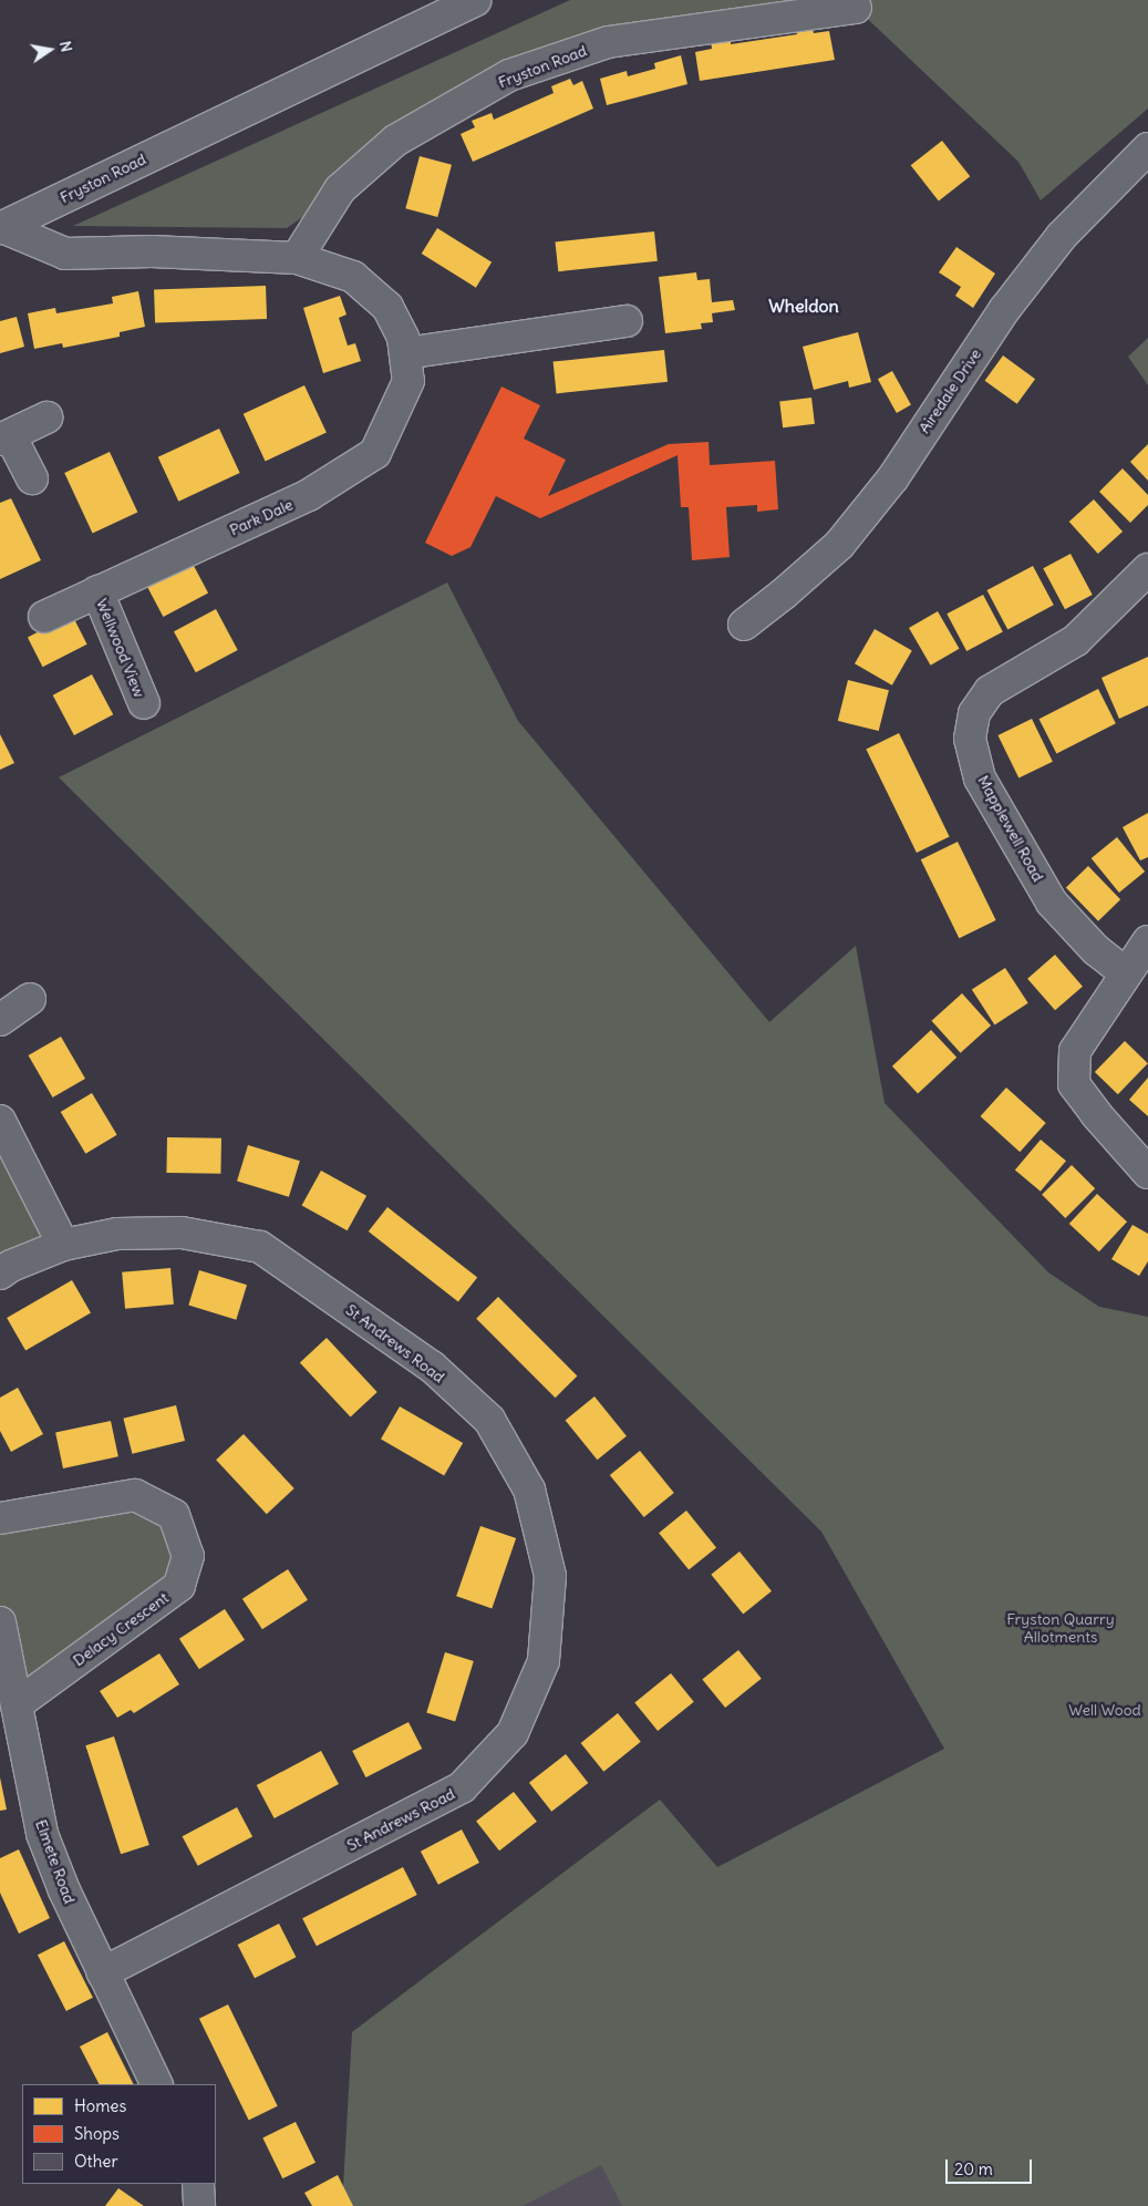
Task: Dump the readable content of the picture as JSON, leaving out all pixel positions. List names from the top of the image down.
{
  "streets": {
    "street": [
      "Fryston Road",
      "Airedale Drive",
      "Park Dale",
      "Wellwood View",
      "Mapplewell Road",
      "St Andrews Road",
      "Delacy Crescent",
      "Elmete Road"
    ]
  },
  "crossings": [
    ["Fryston Road", "Park Dale"],
    ["Park Dale", "Wellwood View"],
    ["St Andrews Road", "Elmete Road"],
    ["Delacy Crescent", "Elmete Road"]
  ],
  "districts": ["Wheldon"],
  "parks": ["Fryston Quarry Allotments", "Well Wood"],
  "legend": ["Homes", "Shops", "Other"],
  "scale_bar": "20 m",
  "north": "right"
}
